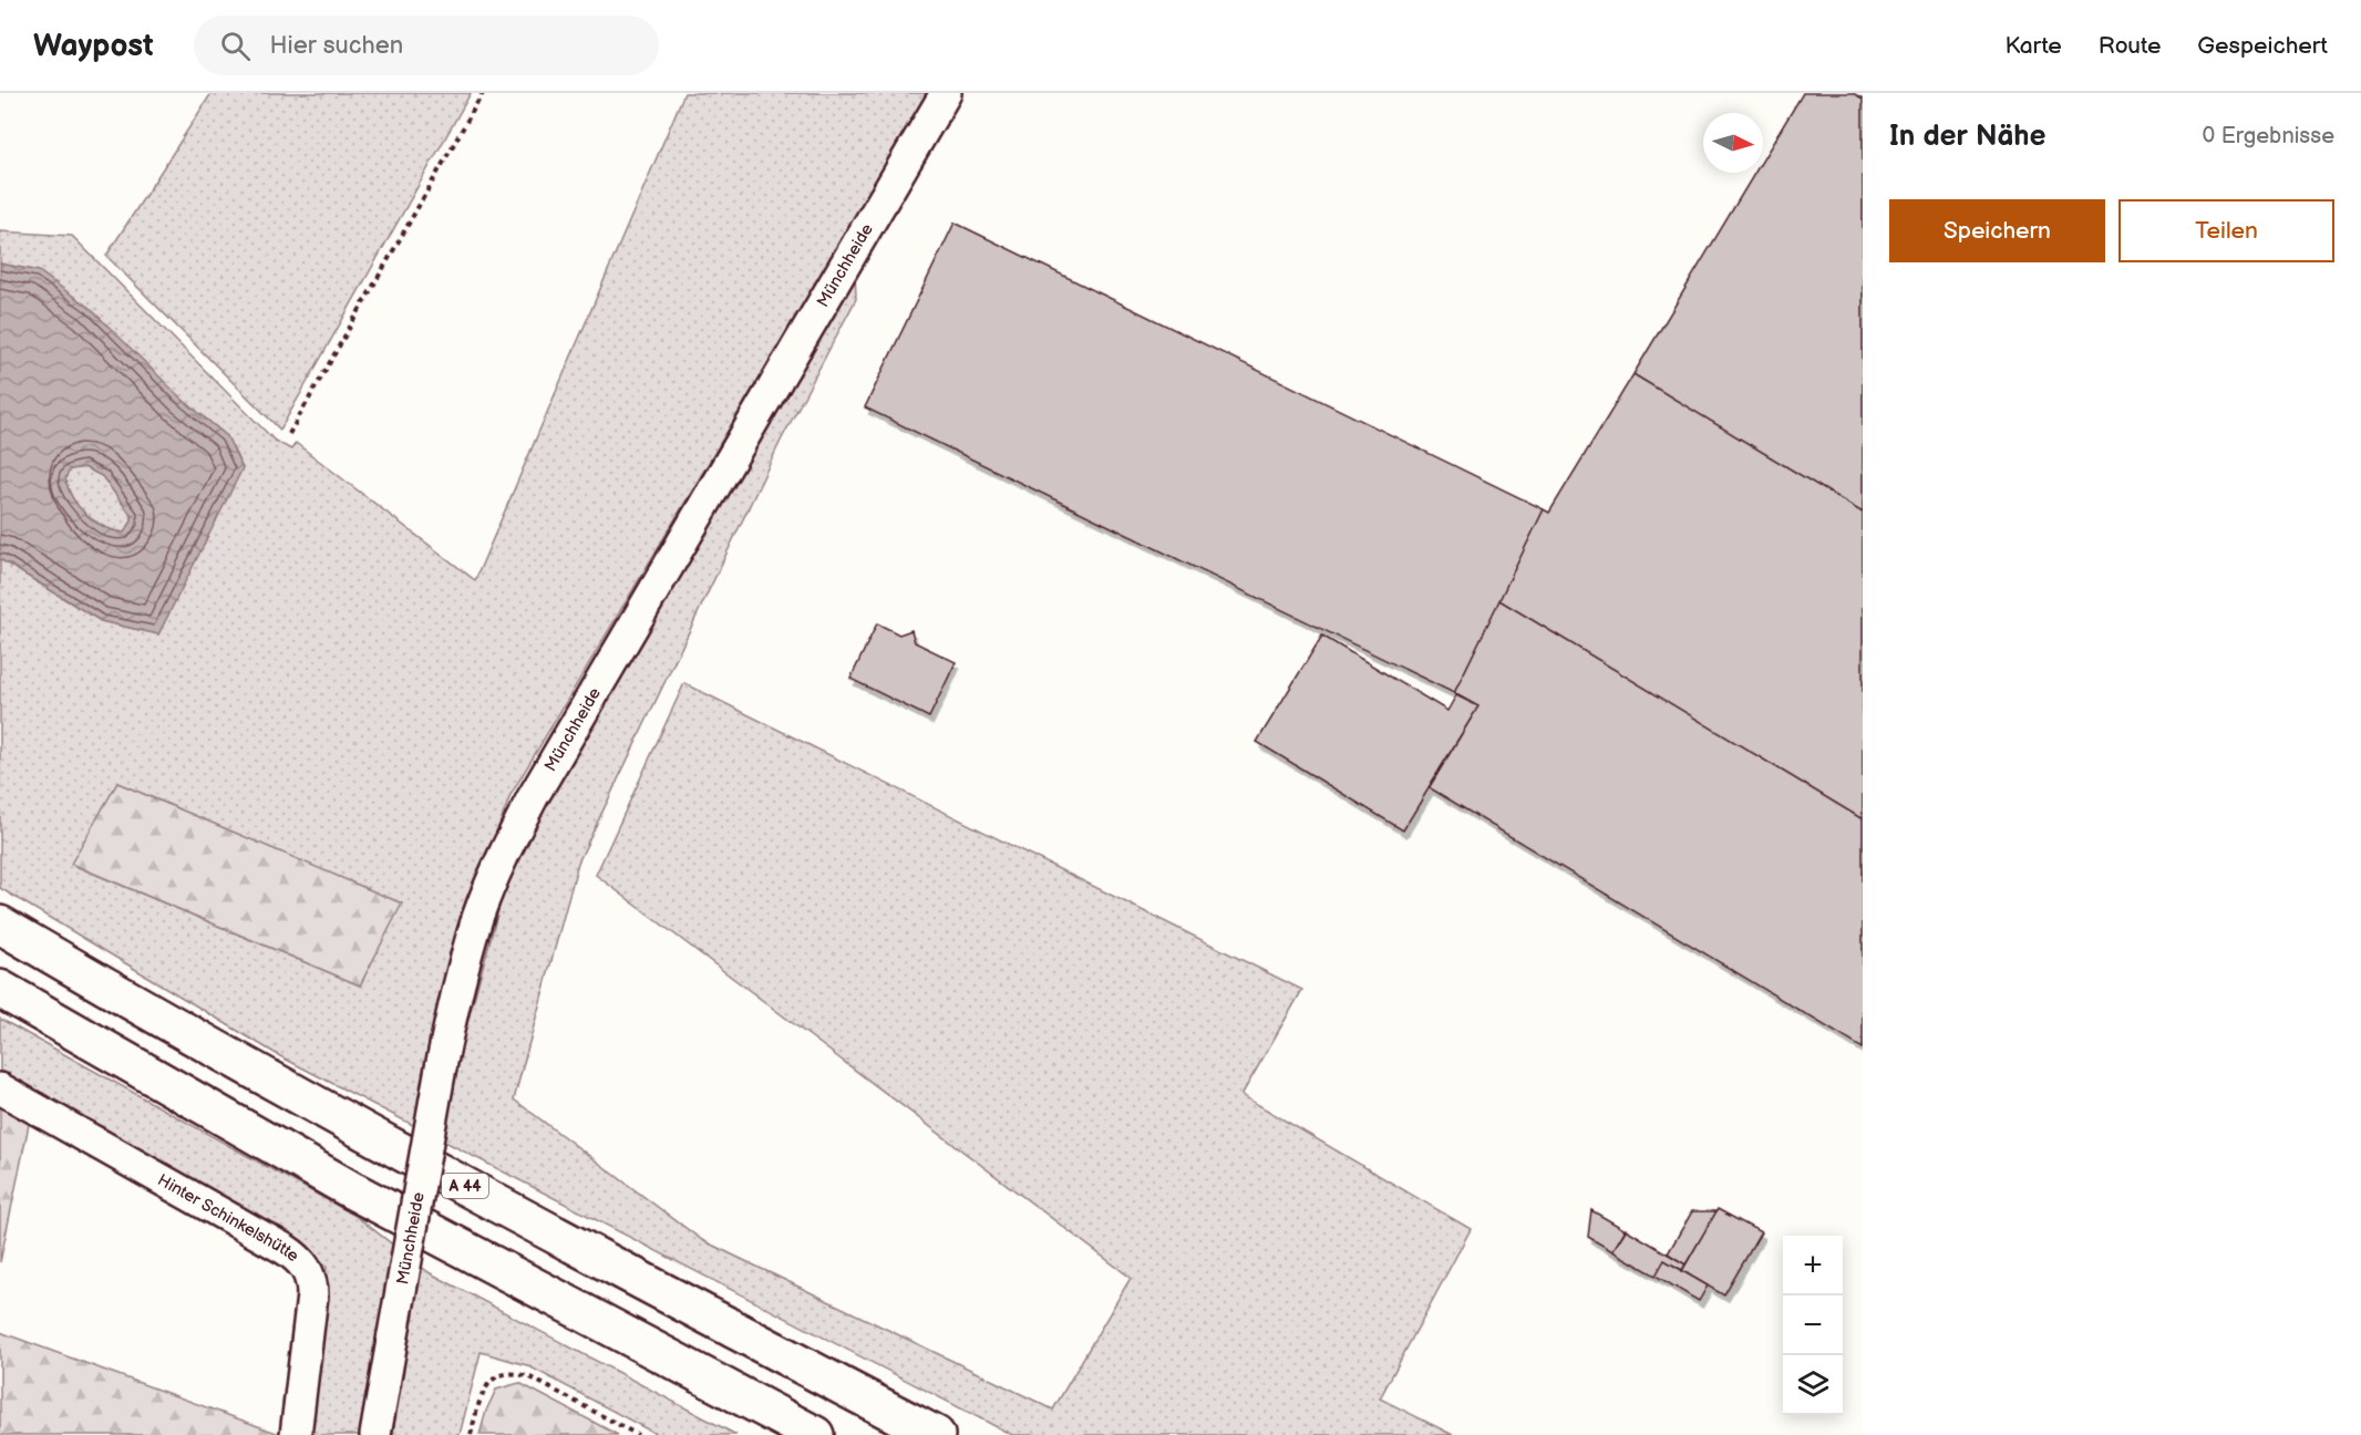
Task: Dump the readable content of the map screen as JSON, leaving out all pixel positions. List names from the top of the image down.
{
  "streets": {
    "highway": ["A 44"],
    "street": ["Münchheide", "Hinter Schinkelshütte"]
  },
  "north": "right",
  "page": {
    "header": "Waypost",
    "search": "Hier suchen",
    "nav": ["Karte", "Route", "Gespeichert"],
    "heading": ["In der Nähe", "0 Ergebnisse"],
    "buttons": ["Speichern", "Teilen"],
    "map_buttons": ["+", "−"]
  }
}
